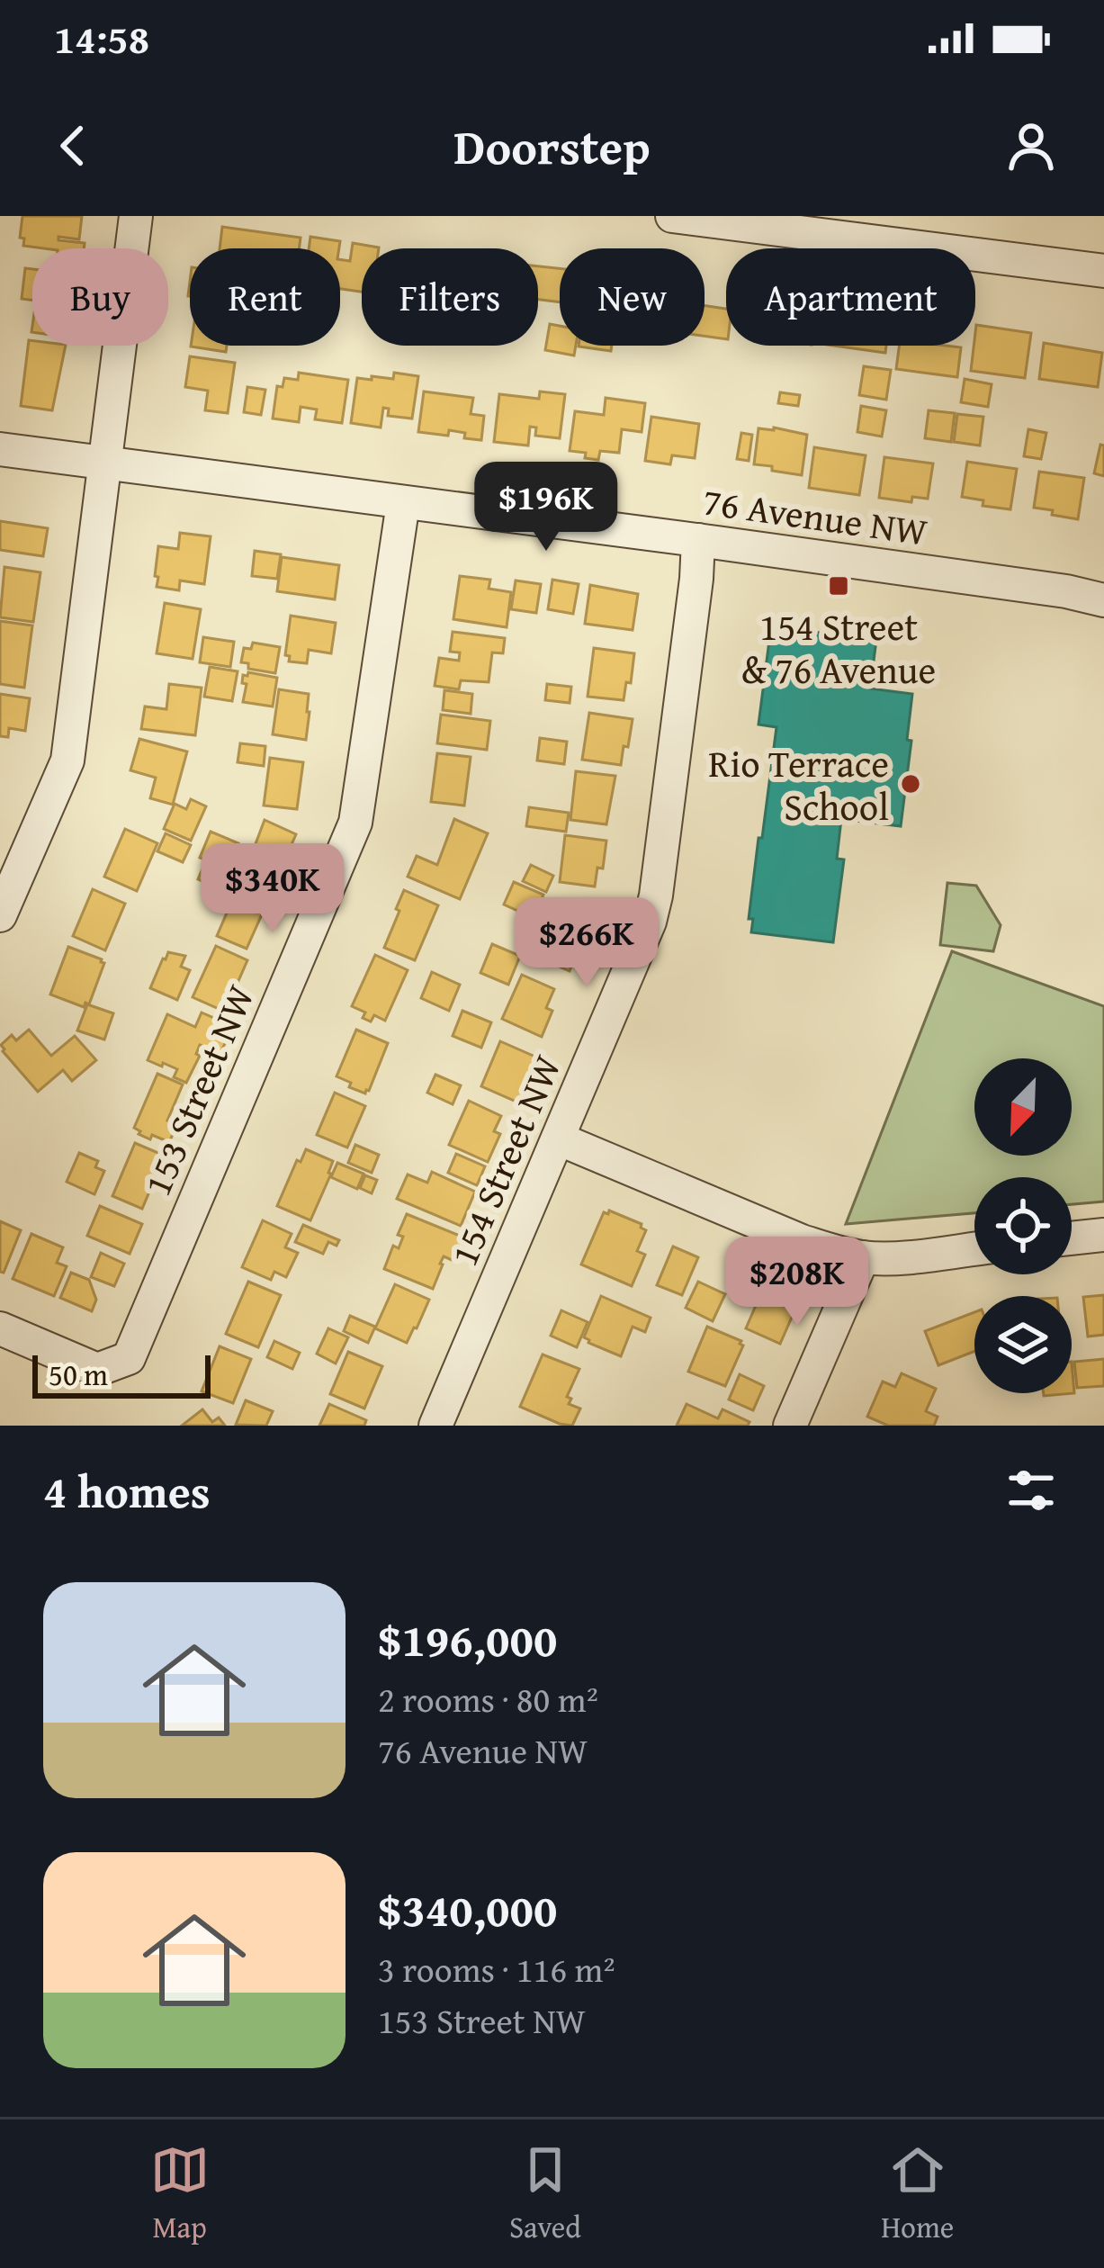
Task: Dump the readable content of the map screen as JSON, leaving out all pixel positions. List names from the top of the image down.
{
  "streets": {
    "street": ["76 Avenue NW", "153 Street NW", "154 Street NW"]
  },
  "crossings": [
    ["76 Avenue NW", "153 Street NW"],
    ["76 Avenue NW", "154 Street NW"]
  ],
  "places": {
    "transit": ["154 Street & 76 Avenue"],
    "other": ["Rio Terrace School"]
  },
  "scale_bar": "50 m",
  "north": "bottom left",
  "page": {
    "status": "14:58",
    "header": "Doorstep",
    "chip": [
      "Buy",
      "Rent",
      "Filters",
      "New",
      "Apartment"
    ],
    "price": [
      "$196K",
      "$340K",
      "$266K",
      "$208K"
    ],
    "scale": "50 m",
    "heading": "4 homes",
    "list": [
      {
        "name": "$196,000",
        "note": "2 rooms · 80 m² · 76 Avenue NW"
      },
      {
        "name": "$340,000",
        "note": "3 rooms · 116 m² · 153 Street NW"
      }
    ],
    "tabs": ["Map", "Saved", "Home"]
  }
}
